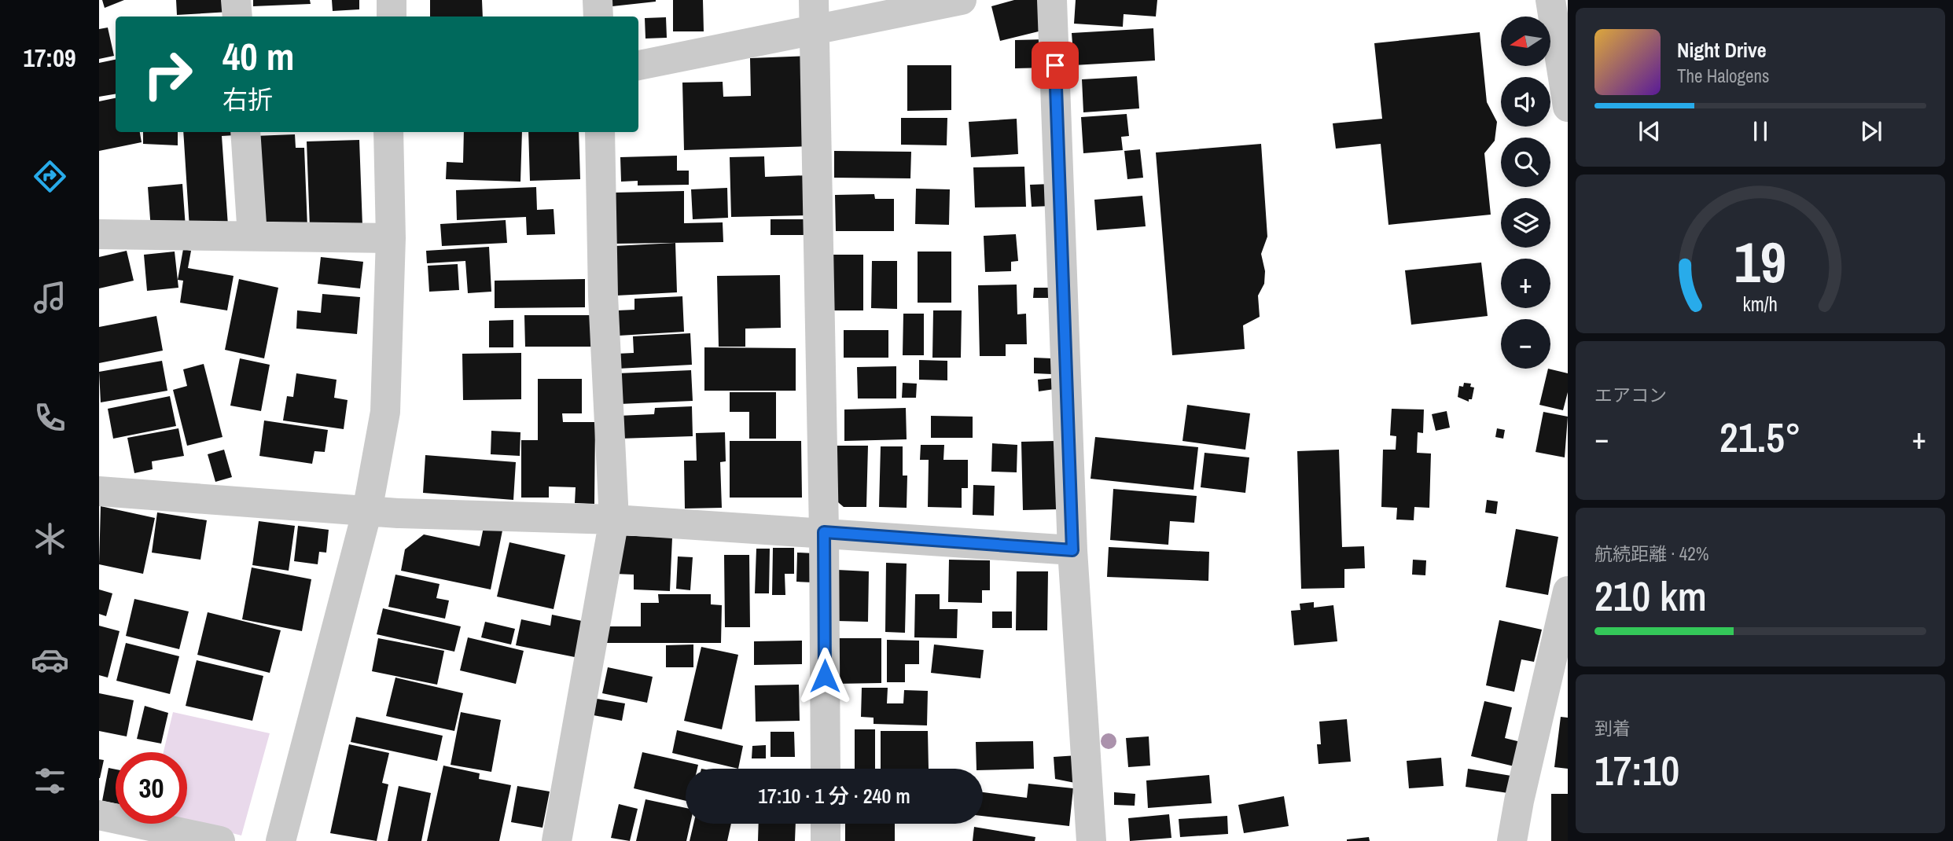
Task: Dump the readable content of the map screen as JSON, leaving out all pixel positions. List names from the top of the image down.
{
  "north": "left",
  "page": {
    "tabs": "17:09",
    "map_buttons": ["+", "−"],
    "turn": ["40 m", "右折"],
    "song": ["Night Drive", "The Halogens"],
    "tile": [
      "エアコン",
      ["航続距離 · 42%", "210 km"],
      ["到着", "17:10"]
    ],
    "heat": ["−", "21.5°", "+"],
    "limit": "30",
    "trip": "17:10 · 1 分 · 240 m",
    "gauge": ["19", "km/h"]
  }
}
